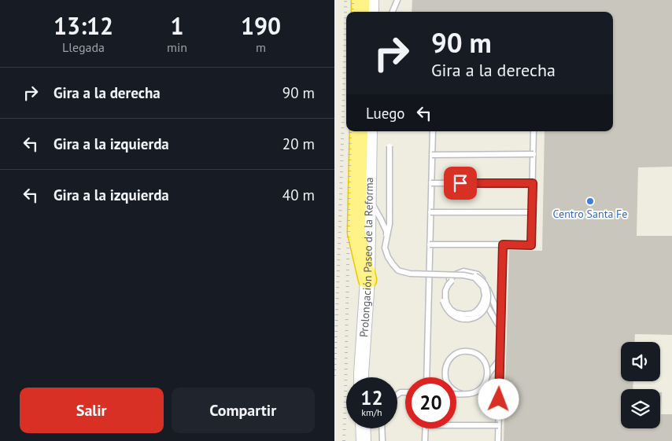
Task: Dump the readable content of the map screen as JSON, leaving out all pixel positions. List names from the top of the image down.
{
  "streets": {
    "main road": ["Prolongación Paseo de la Reforma"]
  },
  "places": ["Centro Santa Fe"],
  "page": {
    "eta": [
      "13:12",
      "Llegada",
      "1",
      "min",
      "190",
      "m"
    ],
    "turn": ["90 m", "Gira a la derecha"],
    "list": [
      {
        "name": "Gira a la derecha",
        "value": "90 m"
      },
      {
        "name": "Gira a la izquierda",
        "value": "20 m"
      },
      {
        "name": "Gira a la izquierda",
        "value": "40 m"
      }
    ],
    "then": "Luego",
    "speed": "12 km/h",
    "limit": "20",
    "buttons": ["Salir", "Compartir"]
  }
}
